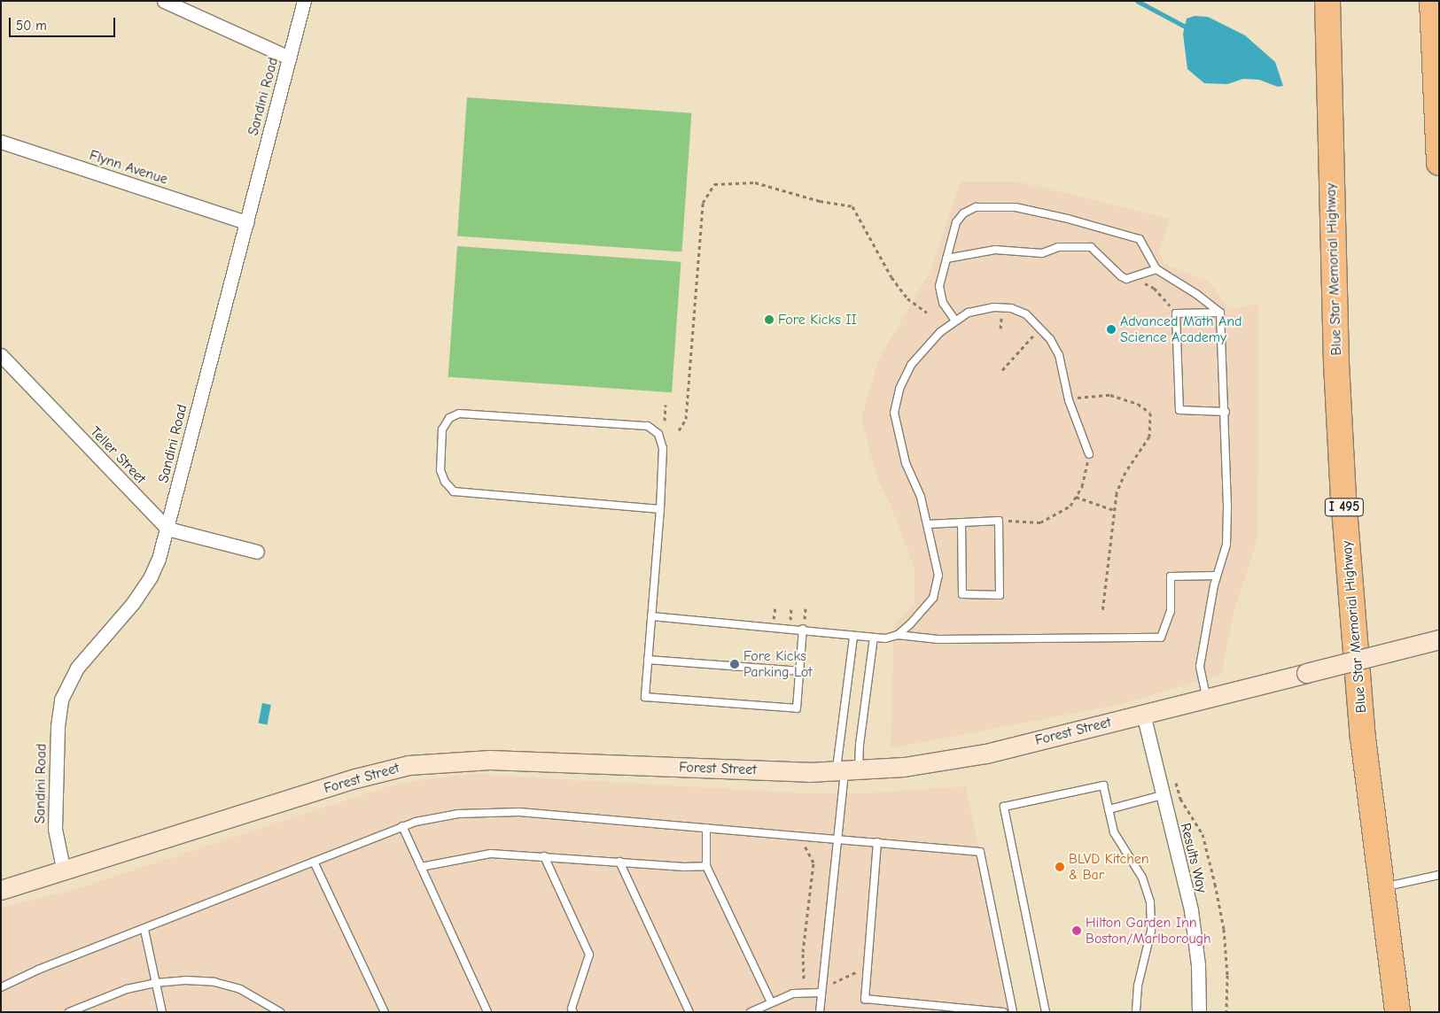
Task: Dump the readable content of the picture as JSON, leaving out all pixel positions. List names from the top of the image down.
{
  "streets": {
    "highway": ["Blue Star Memorial Highway", "I 495"],
    "main road": ["Forest Street"],
    "street": [
      "Sandini Road",
      "Flynn Avenue",
      "Teller Street",
      "Results Way"
    ]
  },
  "crossings": [
    ["Sandini Road", "Flynn Avenue"],
    ["Sandini Road", "Teller Street"],
    ["Sandini Road", "Forest Street"],
    ["Forest Street", "Results Way"]
  ],
  "places": [
    "Fore Kicks II",
    "Advanced Math And Science Academy",
    "Fore Kicks Parking Lot",
    "BLVD Kitchen & Bar",
    "Hilton Garden Inn Boston/Marlborough"
  ],
  "scale_bar": "50 m"
}
